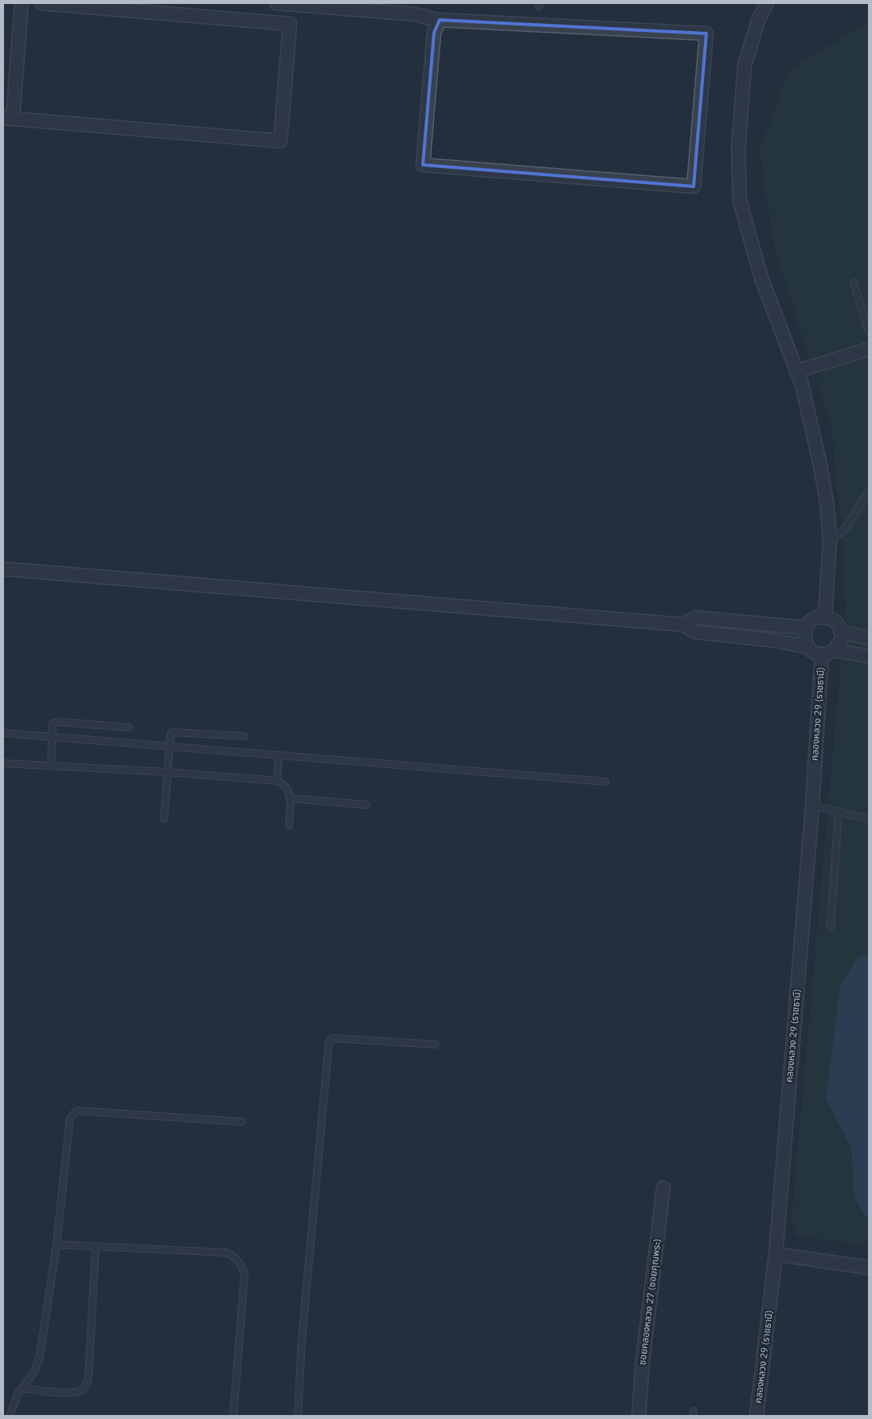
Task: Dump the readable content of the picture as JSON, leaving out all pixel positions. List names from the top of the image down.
{
  "streets": {
    "street": ["คลองหลวง 29 (ราชธานี)", "ซอยคลองหลวง 27 (ซอยคุณพระ)"]
  }
}
